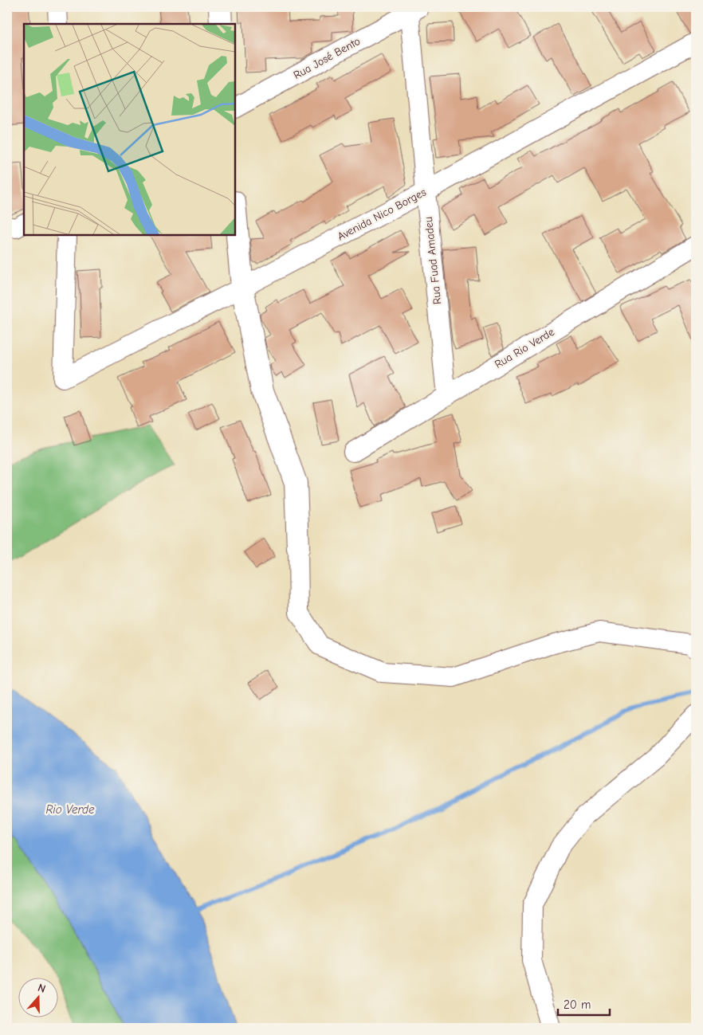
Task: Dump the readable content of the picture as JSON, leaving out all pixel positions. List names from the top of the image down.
{
  "streets": {
    "street": [
      "Rua José Bento",
      "Avenida Nico Borges",
      "Rua Fuad Amadeu",
      "Rua Rio Verde"
    ]
  },
  "crossings": [
    ["Rua José Bento", "Rua Fuad Amadeu"],
    ["Avenida Nico Borges", "Rua Fuad Amadeu"],
    ["Rua Fuad Amadeu", "Rua Rio Verde"]
  ],
  "water": ["Rio Verde"],
  "scale_bar": "20 m",
  "north": "top"
}
